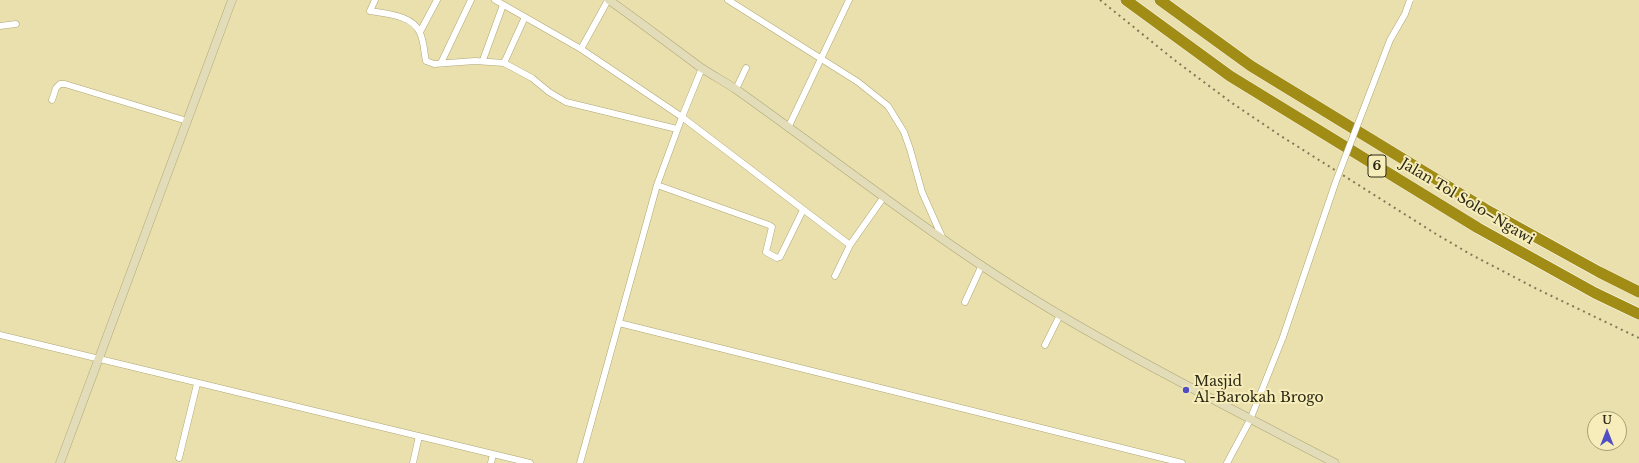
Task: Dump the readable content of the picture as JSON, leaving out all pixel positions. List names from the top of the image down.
{
  "streets": {
    "highway": ["6", "Jalan Tol Solo–Ngawi"]
  },
  "places": ["Masjid Al-Barokah Brogo"],
  "north": "top"
}
